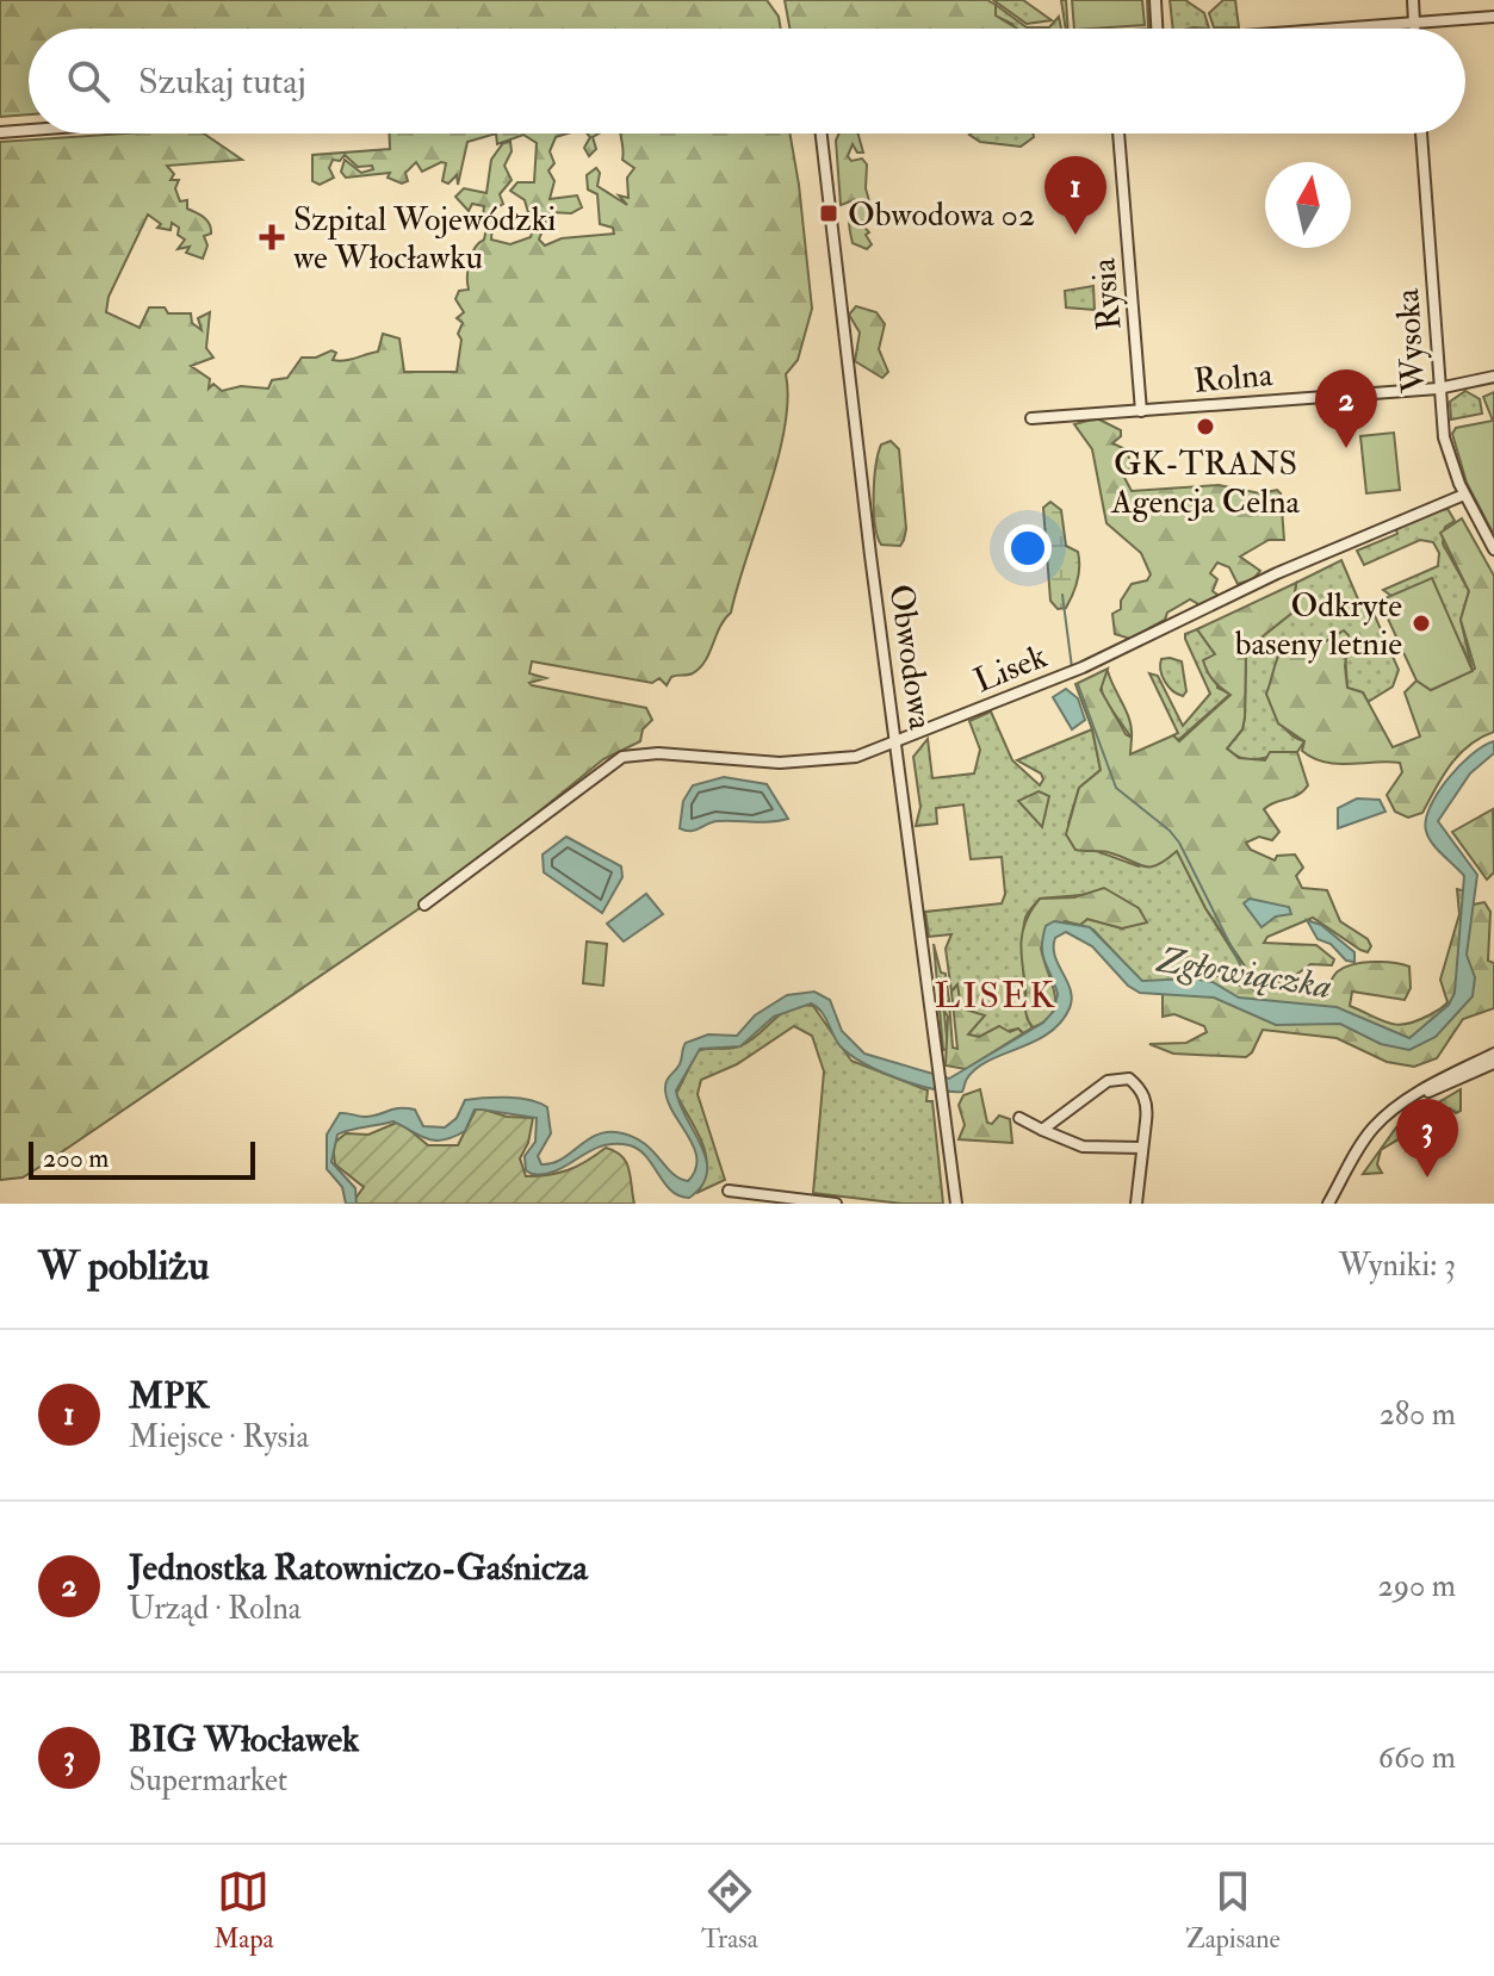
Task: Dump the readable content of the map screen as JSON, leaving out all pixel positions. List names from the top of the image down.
{
  "streets": {
    "street": [
      "Rysia",
      "Wysoka",
      "Rolna",
      "Obwodowa",
      "Lisek"
    ]
  },
  "crossings": [
    ["Rysia", "Rolna"],
    ["Wysoka", "Rolna"],
    ["Wysoka", "Lisek"],
    ["Obwodowa", "Lisek"]
  ],
  "districts": ["LISEK"],
  "water": ["Zgłowiączka"],
  "places": {
    "transit": ["Obwodowa 02"],
    "health": ["Szpital Wojewódzki we Włocławku"],
    "other": ["GK-TRANS Agencja Celna", "Odkryte baseny letnie"]
  },
  "scale_bar": "200 m",
  "north": "top",
  "page": {
    "search": "Szukaj tutaj",
    "pins": ["1", "2", "3"],
    "scale": "200 m",
    "heading": ["W pobliżu", "Wyniki: 3"],
    "list": [
      {
        "mark": "1",
        "name": "MPK",
        "note": "Miejsce · Rysia",
        "value": "280 m"
      },
      {
        "mark": "2",
        "name": "Jednostka Ratowniczo-Gaśnicza",
        "note": "Urząd · Rolna",
        "value": "290 m"
      },
      {
        "mark": "3",
        "name": "BIG Włocławek",
        "note": "Supermarket",
        "value": "660 m"
      }
    ],
    "nav": ["Mapa", "Trasa", "Zapisane"]
  }
}
